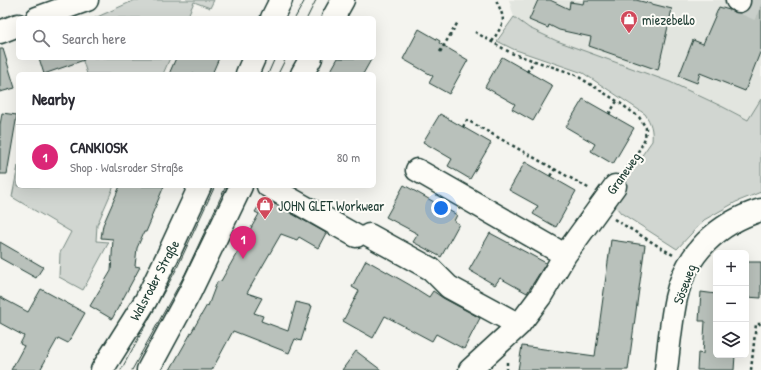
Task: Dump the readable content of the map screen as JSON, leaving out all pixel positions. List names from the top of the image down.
{
  "streets": {
    "main road": ["Graneweg", "Walsroder Straße", "Söseweg"]
  },
  "places": {
    "shop": ["miezebello", "JOHN GLET Workwear"]
  },
  "page": {
    "search": "Search here",
    "heading": "Nearby",
    "list": [
      {
        "mark": "1",
        "name": "CANKIOSK",
        "note": "Shop · Walsroder Straße",
        "value": "80 m"
      }
    ],
    "pins": "1",
    "map_buttons": ["+", "−"]
  }
}
